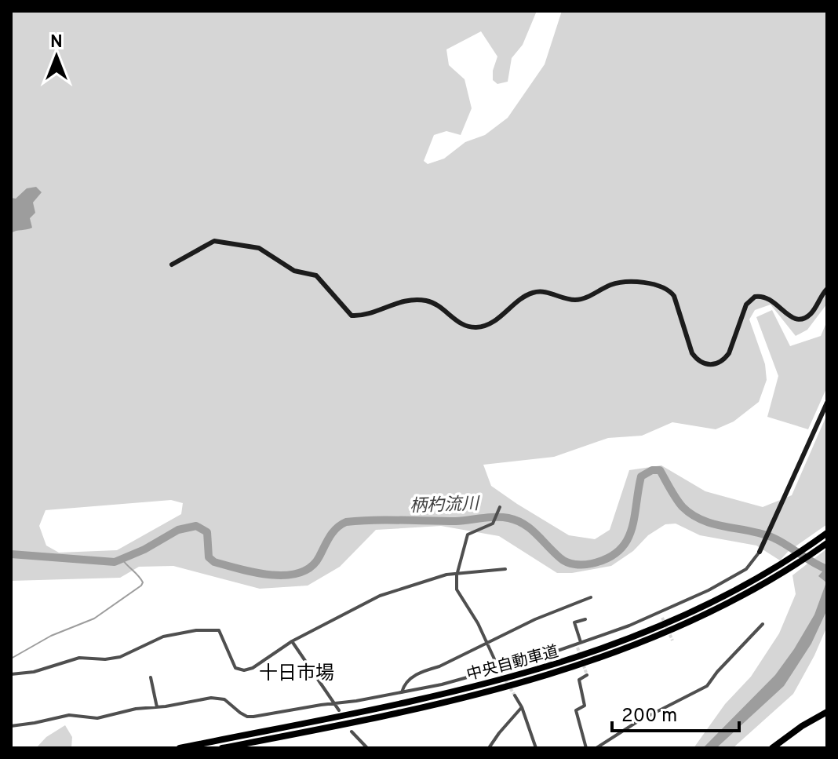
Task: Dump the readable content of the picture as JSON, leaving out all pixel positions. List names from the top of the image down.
{
  "streets": {
    "highway": ["中央自動車道"]
  },
  "districts": ["十日市場"],
  "water": ["柄杓流川"],
  "scale_bar": "200 m",
  "north": "top"
}
